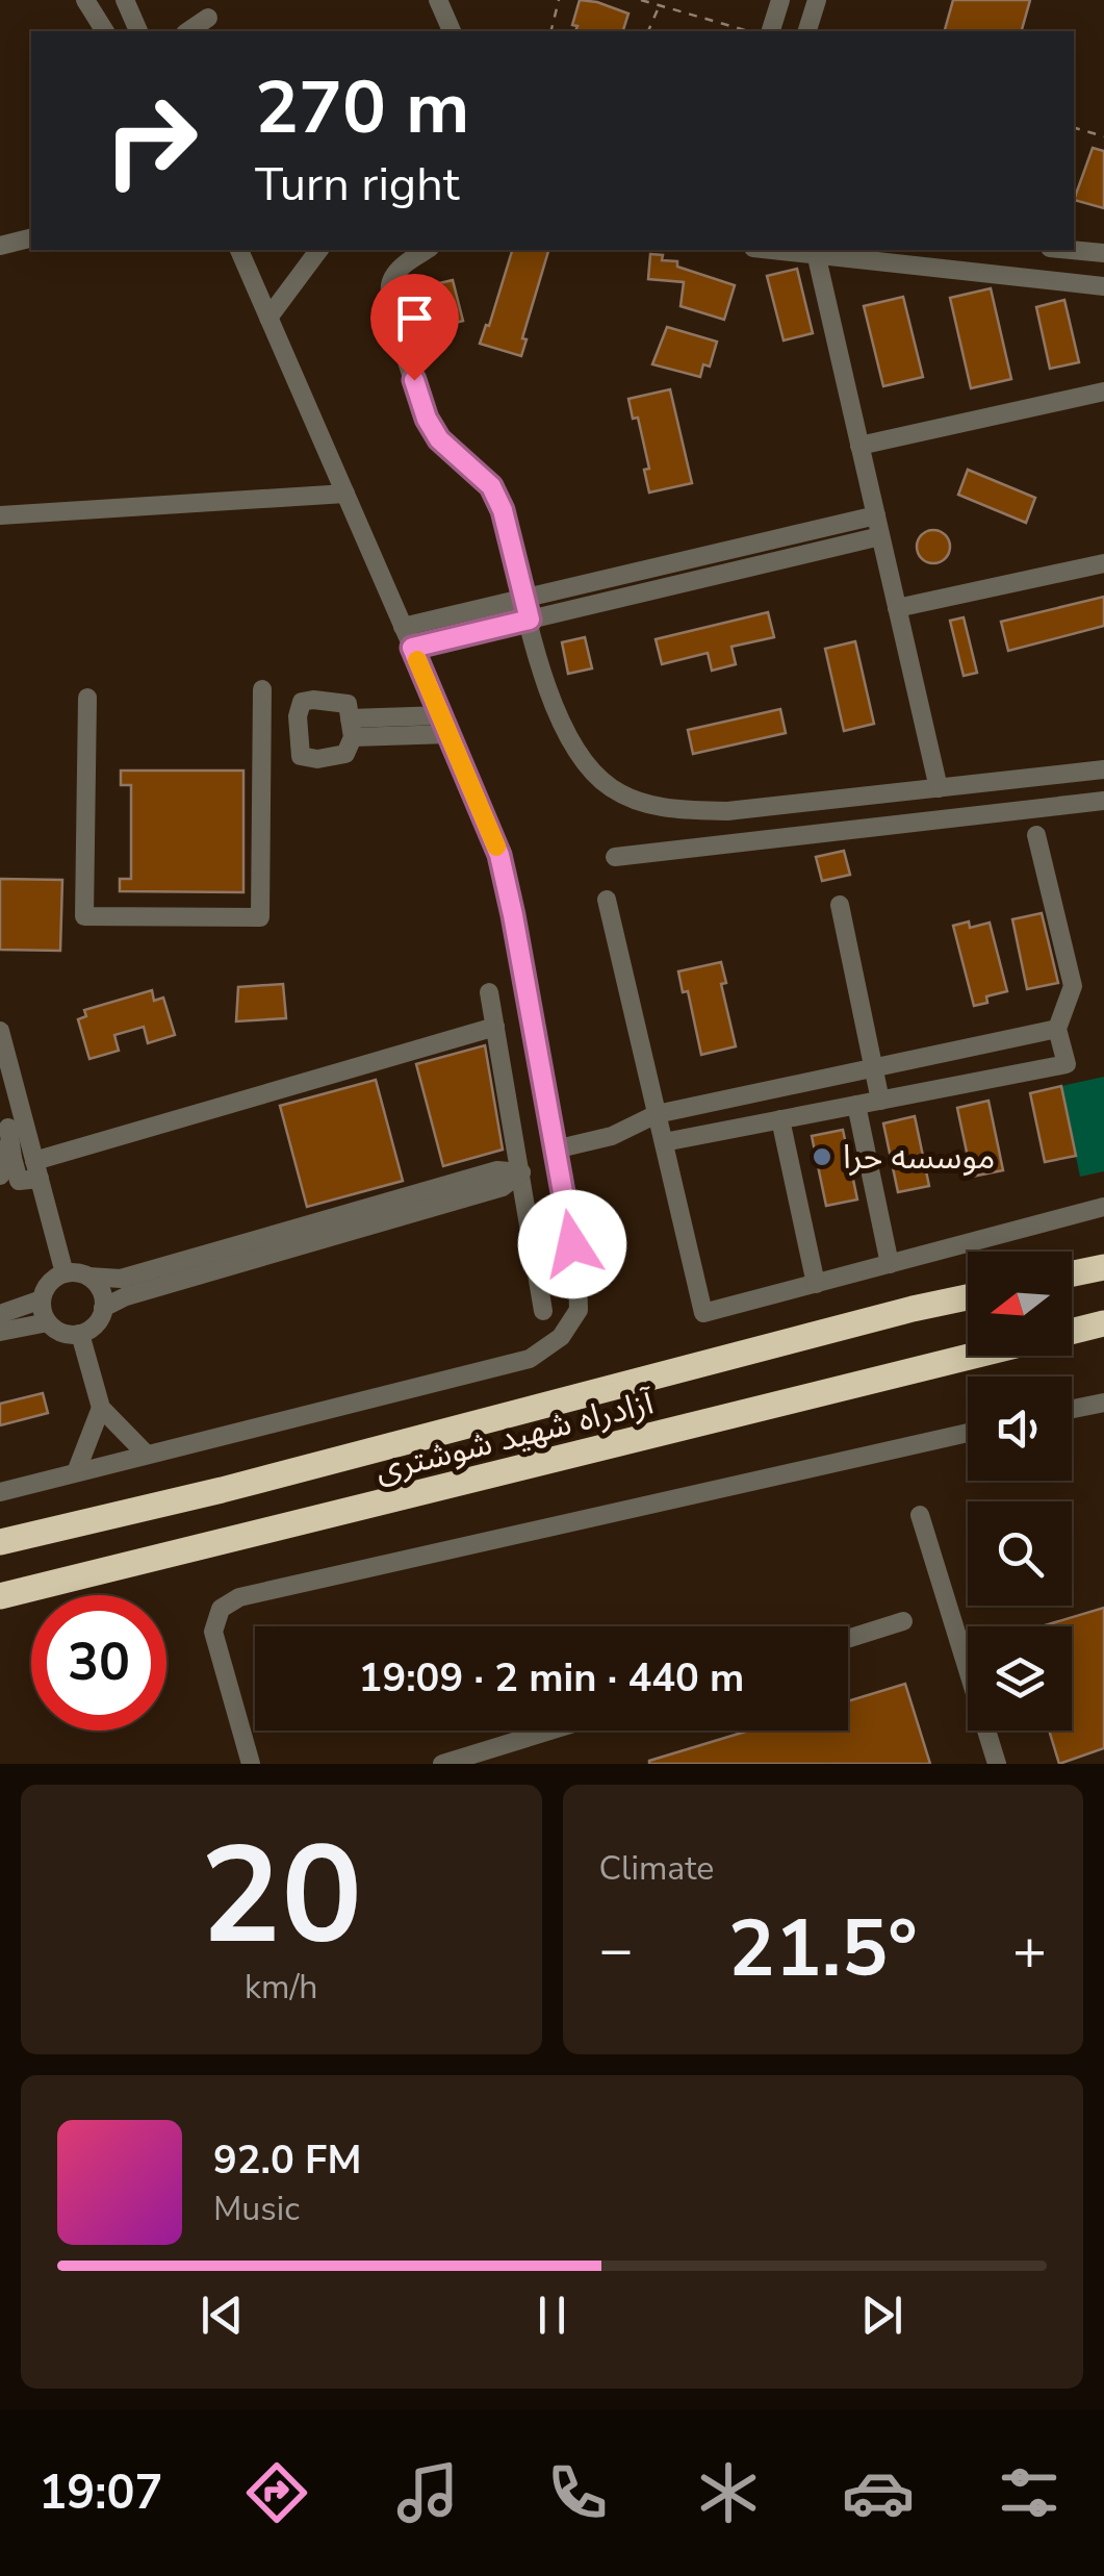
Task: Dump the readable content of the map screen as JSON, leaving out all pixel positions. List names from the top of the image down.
{
  "streets": {
    "highway": ["آزادراه شهید شوشتری"]
  },
  "places": ["موسسه حرا"],
  "north": "left",
  "page": {
    "turn": ["270 m", "Turn right"],
    "limit": "30",
    "trip": "19:09 · 2 min · 440 m",
    "tile": [
      ["20", "km/h"],
      "Climate"
    ],
    "heat": ["−", "21.5°", "+"],
    "song": ["92.0 FM", "Music"],
    "tabs": "19:07"
  }
}
